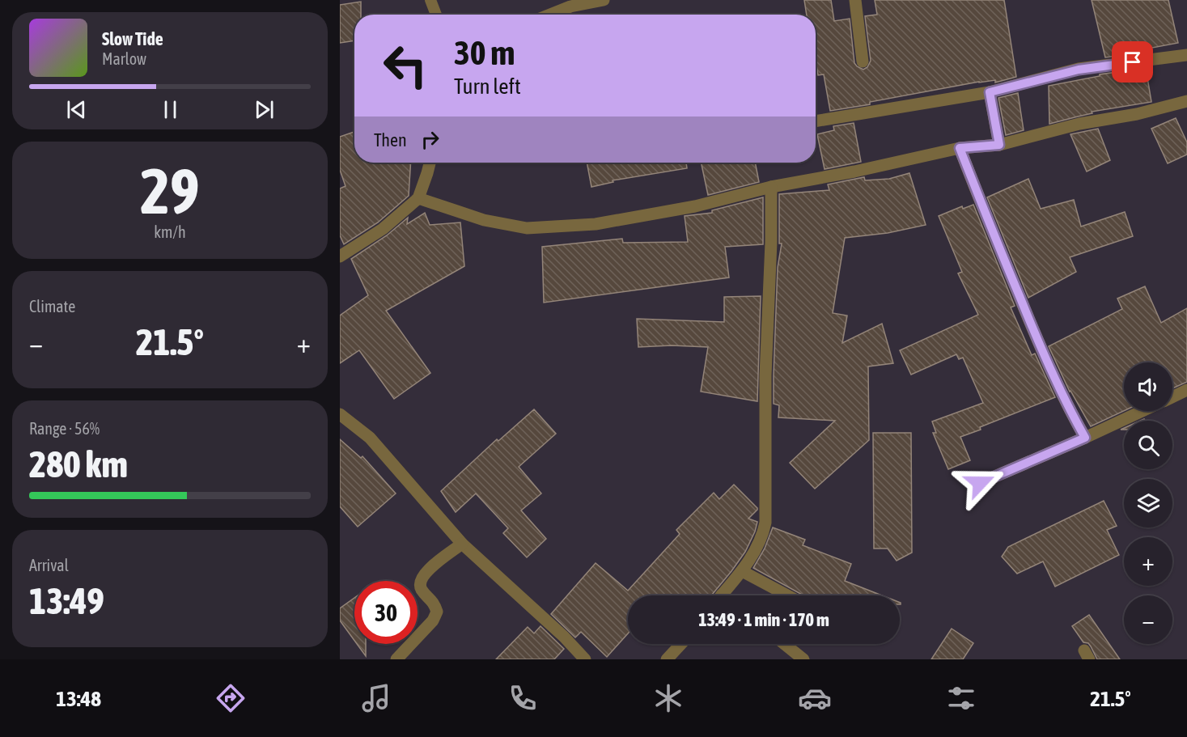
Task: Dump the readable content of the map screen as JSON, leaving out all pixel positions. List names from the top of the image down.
{
  "page": {
    "turn": ["30 m", "Turn left"],
    "song": ["Slow Tide", "Marlow"],
    "then": "Then",
    "tile": [
      ["29", "km/h"],
      "Climate",
      ["Range · 56%", "280 km"],
      ["Arrival", "13:49"]
    ],
    "heat": ["−", "21.5°", "+"],
    "map_buttons": ["+", "−"],
    "limit": "30",
    "trip": "13:49 · 1 min · 170 m",
    "tabs": ["13:48", "21.5°"]
  }
}
